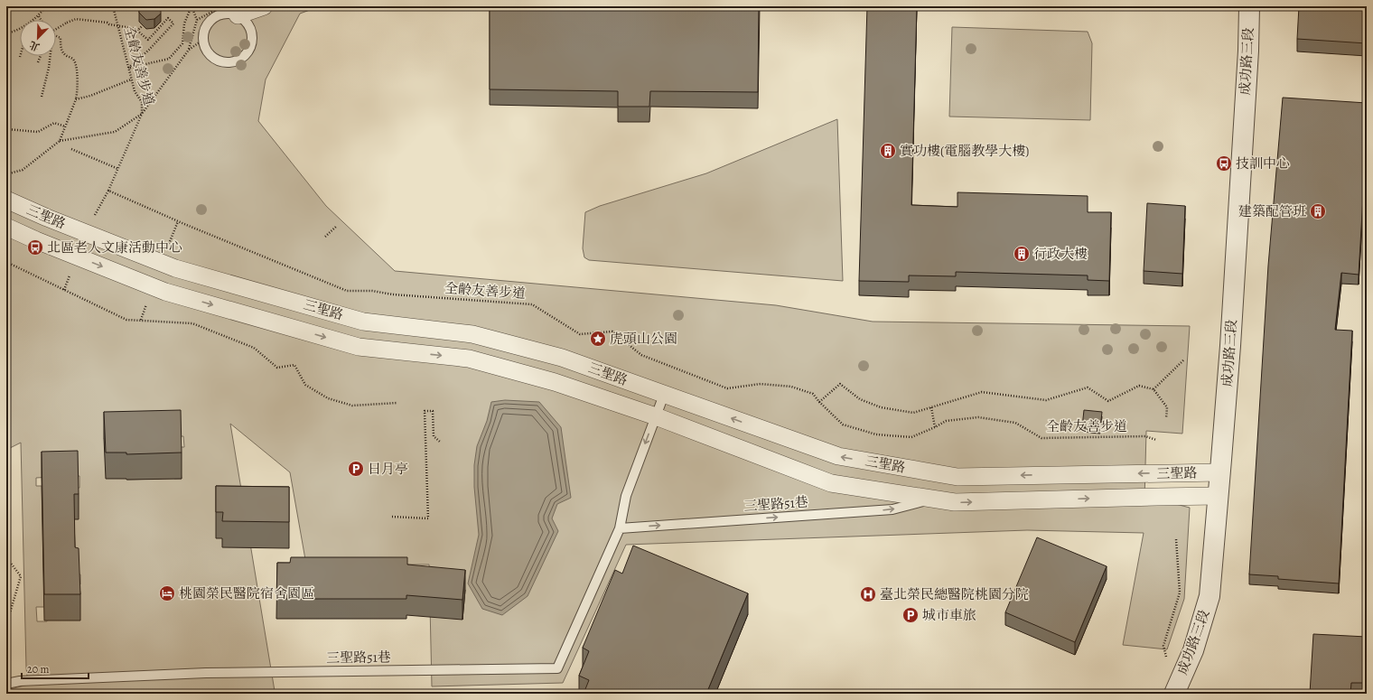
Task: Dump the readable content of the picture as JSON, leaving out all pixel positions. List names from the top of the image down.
{
  "streets": {
    "street": ["成功路三段", "三聖路"],
    "lane": ["三聖路51巷"],
    "path": ["全齡友善步道"]
  },
  "crossings": [
    ["成功路三段", "三聖路"],
    ["三聖路", "三聖路51巷"]
  ],
  "places": {
    "building": ["實功樓(電腦教學大樓)", "建築配管班", "行政大樓"],
    "bus stop": ["技訓中心", "北區老人文康活動中心"],
    "place": ["虎頭山公園"],
    "parking": ["日月亭", "城市車旅"],
    "hotel": ["桃園榮民醫院宿舍園區"],
    "hospital": ["臺北榮民總醫院桃園分院"]
  },
  "scale_bar": "20 m",
  "north": "bottom left"
}
